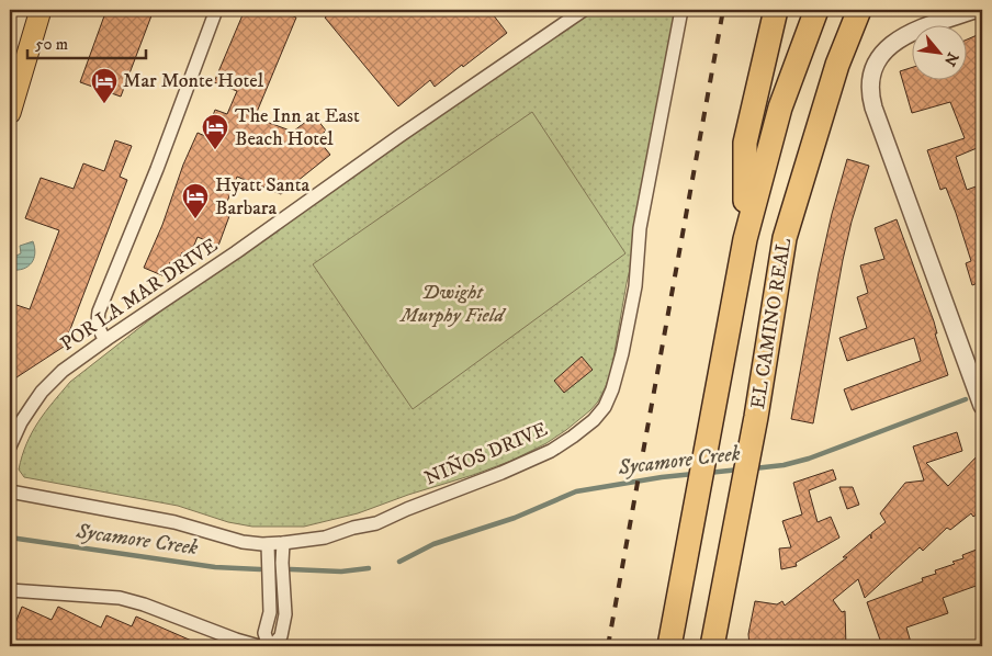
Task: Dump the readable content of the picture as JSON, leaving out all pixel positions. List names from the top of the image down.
{
  "streets": {
    "highway": ["EL CAMINO REAL"],
    "street": ["POR LA MAR DRIVE", "NIÑOS DRIVE"]
  },
  "water": ["Sycamore Creek"],
  "parks": ["Dwight Murphy Field"],
  "places": {
    "hotel": ["Mar Monte Hotel", "The Inn at East Beach Hotel", "Hyatt Santa Barbara"]
  },
  "scale_bar": "50 m",
  "north": "bottom right"
}
